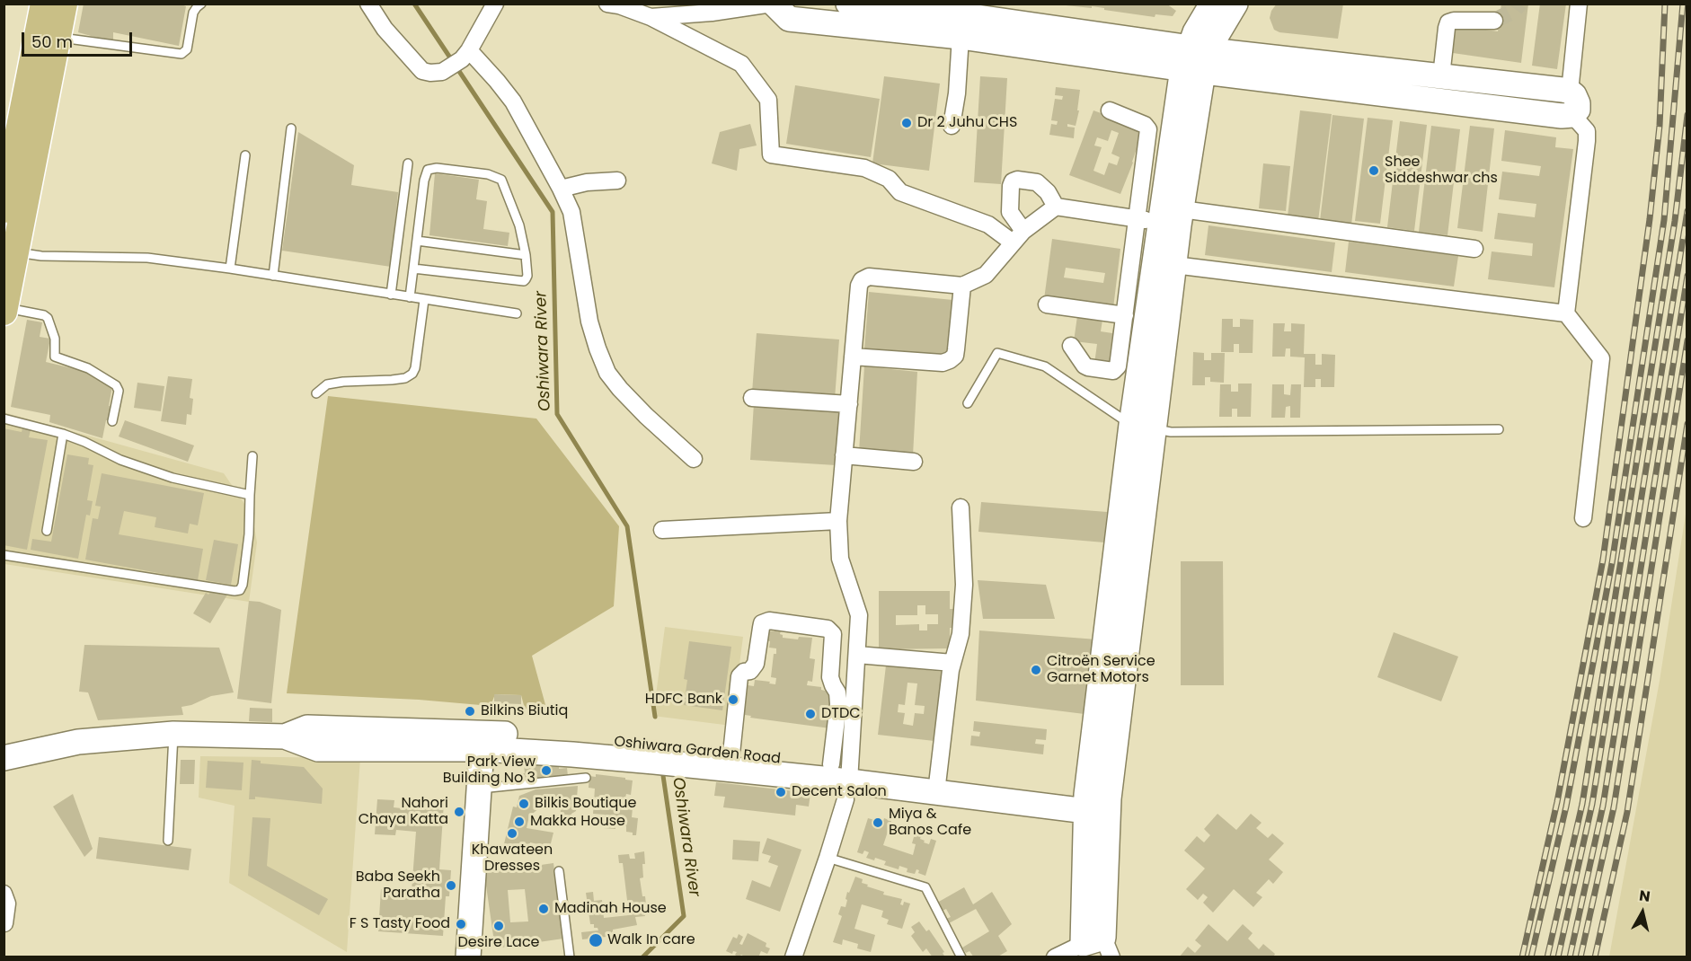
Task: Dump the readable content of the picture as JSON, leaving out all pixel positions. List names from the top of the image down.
{
  "streets": {
    "street": ["Oshiwara Garden Road"]
  },
  "water": ["Oshiwara River"],
  "places": [
    "Dr 2 Juhu CHS",
    "Shee Siddeshwar chs",
    "Citroën Service Garnet Motors",
    "HDFC Bank",
    "Bilkins Biutiq",
    "DTDC",
    "Park View Building No 3",
    "Decent Salon",
    "Bilkis Boutique",
    "Nahori Chaya Katta",
    "Makka House",
    "Miya & Banos Cafe",
    "Khawateen Dresses",
    "Baba Seekh Paratha",
    "Madinah House",
    "F S Tasty Food",
    "Desire Lace",
    "Walk In care"
  ],
  "scale_bar": "50 m",
  "north": "top"
}
